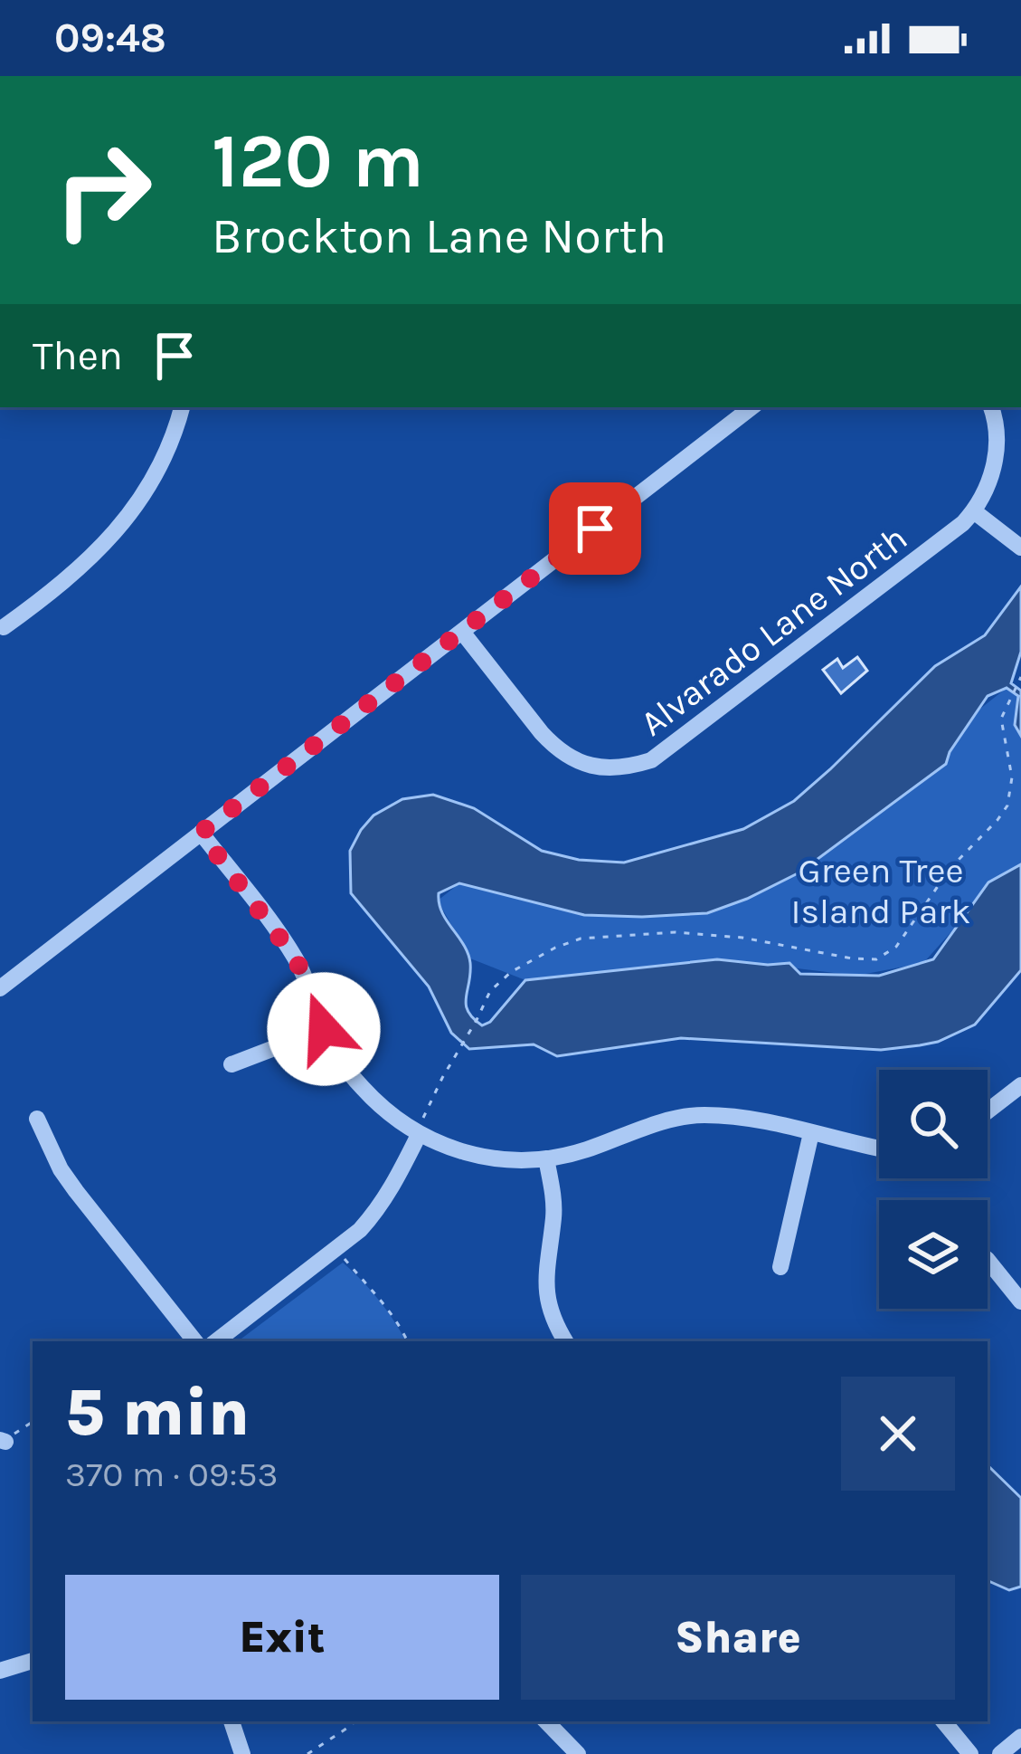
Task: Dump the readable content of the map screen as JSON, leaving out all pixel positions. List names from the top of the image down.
{
  "streets": {
    "street": ["Alvarado Lane North"]
  },
  "parks": ["Green Tree Island Park"],
  "page": {
    "status": "09:48",
    "turn": ["120 m", "Brockton Lane North"],
    "then": "Then",
    "heading": ["5 min", "370 m · 09:53"],
    "buttons": ["Exit", "Share"]
  }
}
